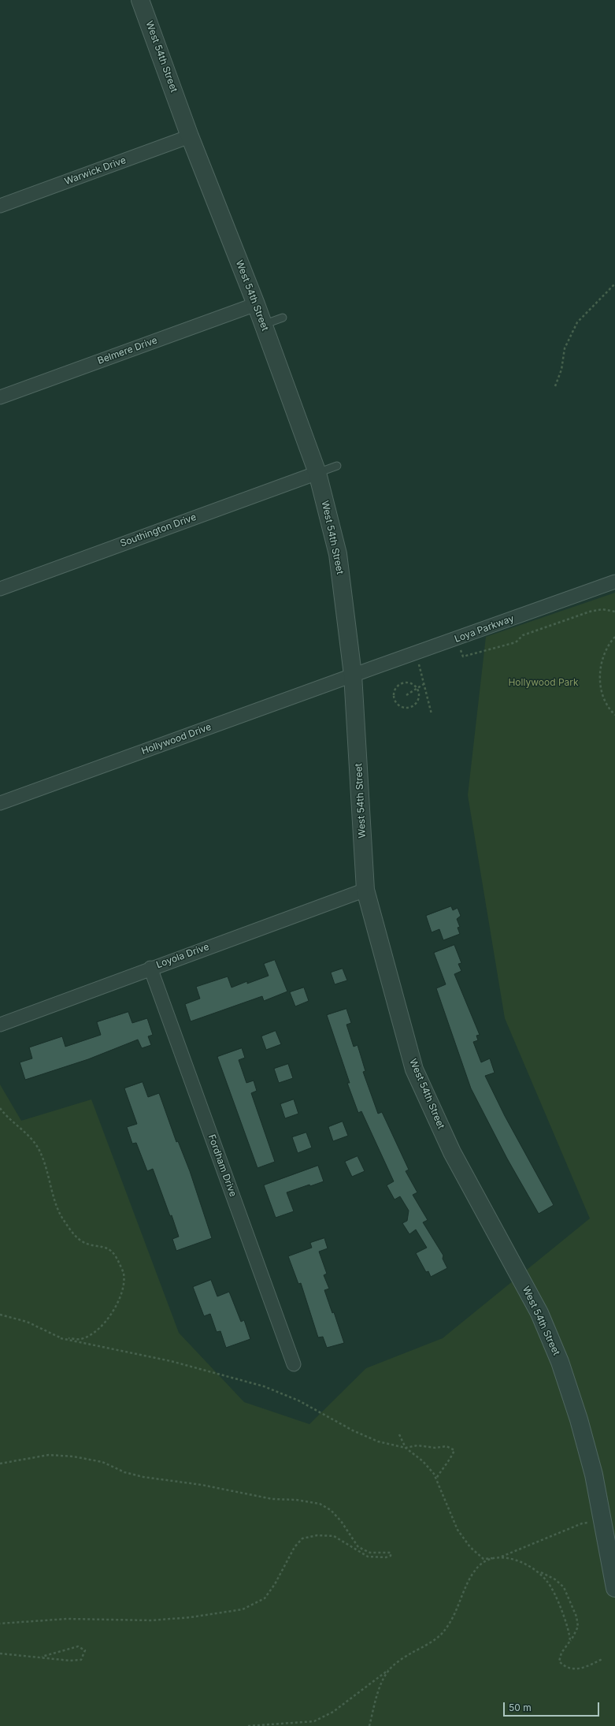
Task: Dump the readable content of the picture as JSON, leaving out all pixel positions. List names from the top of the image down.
{
  "streets": {
    "street": [
      "West 54th Street",
      "Warwick Drive",
      "Belmere Drive",
      "Southington Drive",
      "Loya Parkway",
      "Hollywood Drive",
      "Loyola Drive",
      "Fordham Drive"
    ]
  },
  "crossings": [
    ["West 54th Street", "Warwick Drive"],
    ["West 54th Street", "Belmere Drive"],
    ["West 54th Street", "Southington Drive"],
    ["West 54th Street", "Loya Parkway"],
    ["West 54th Street", "Hollywood Drive"],
    ["West 54th Street", "Loyola Drive"],
    ["Loya Parkway", "Hollywood Drive"],
    ["Loyola Drive", "Fordham Drive"]
  ],
  "parks": ["Hollywood Park"],
  "scale_bar": "50 m"
}
